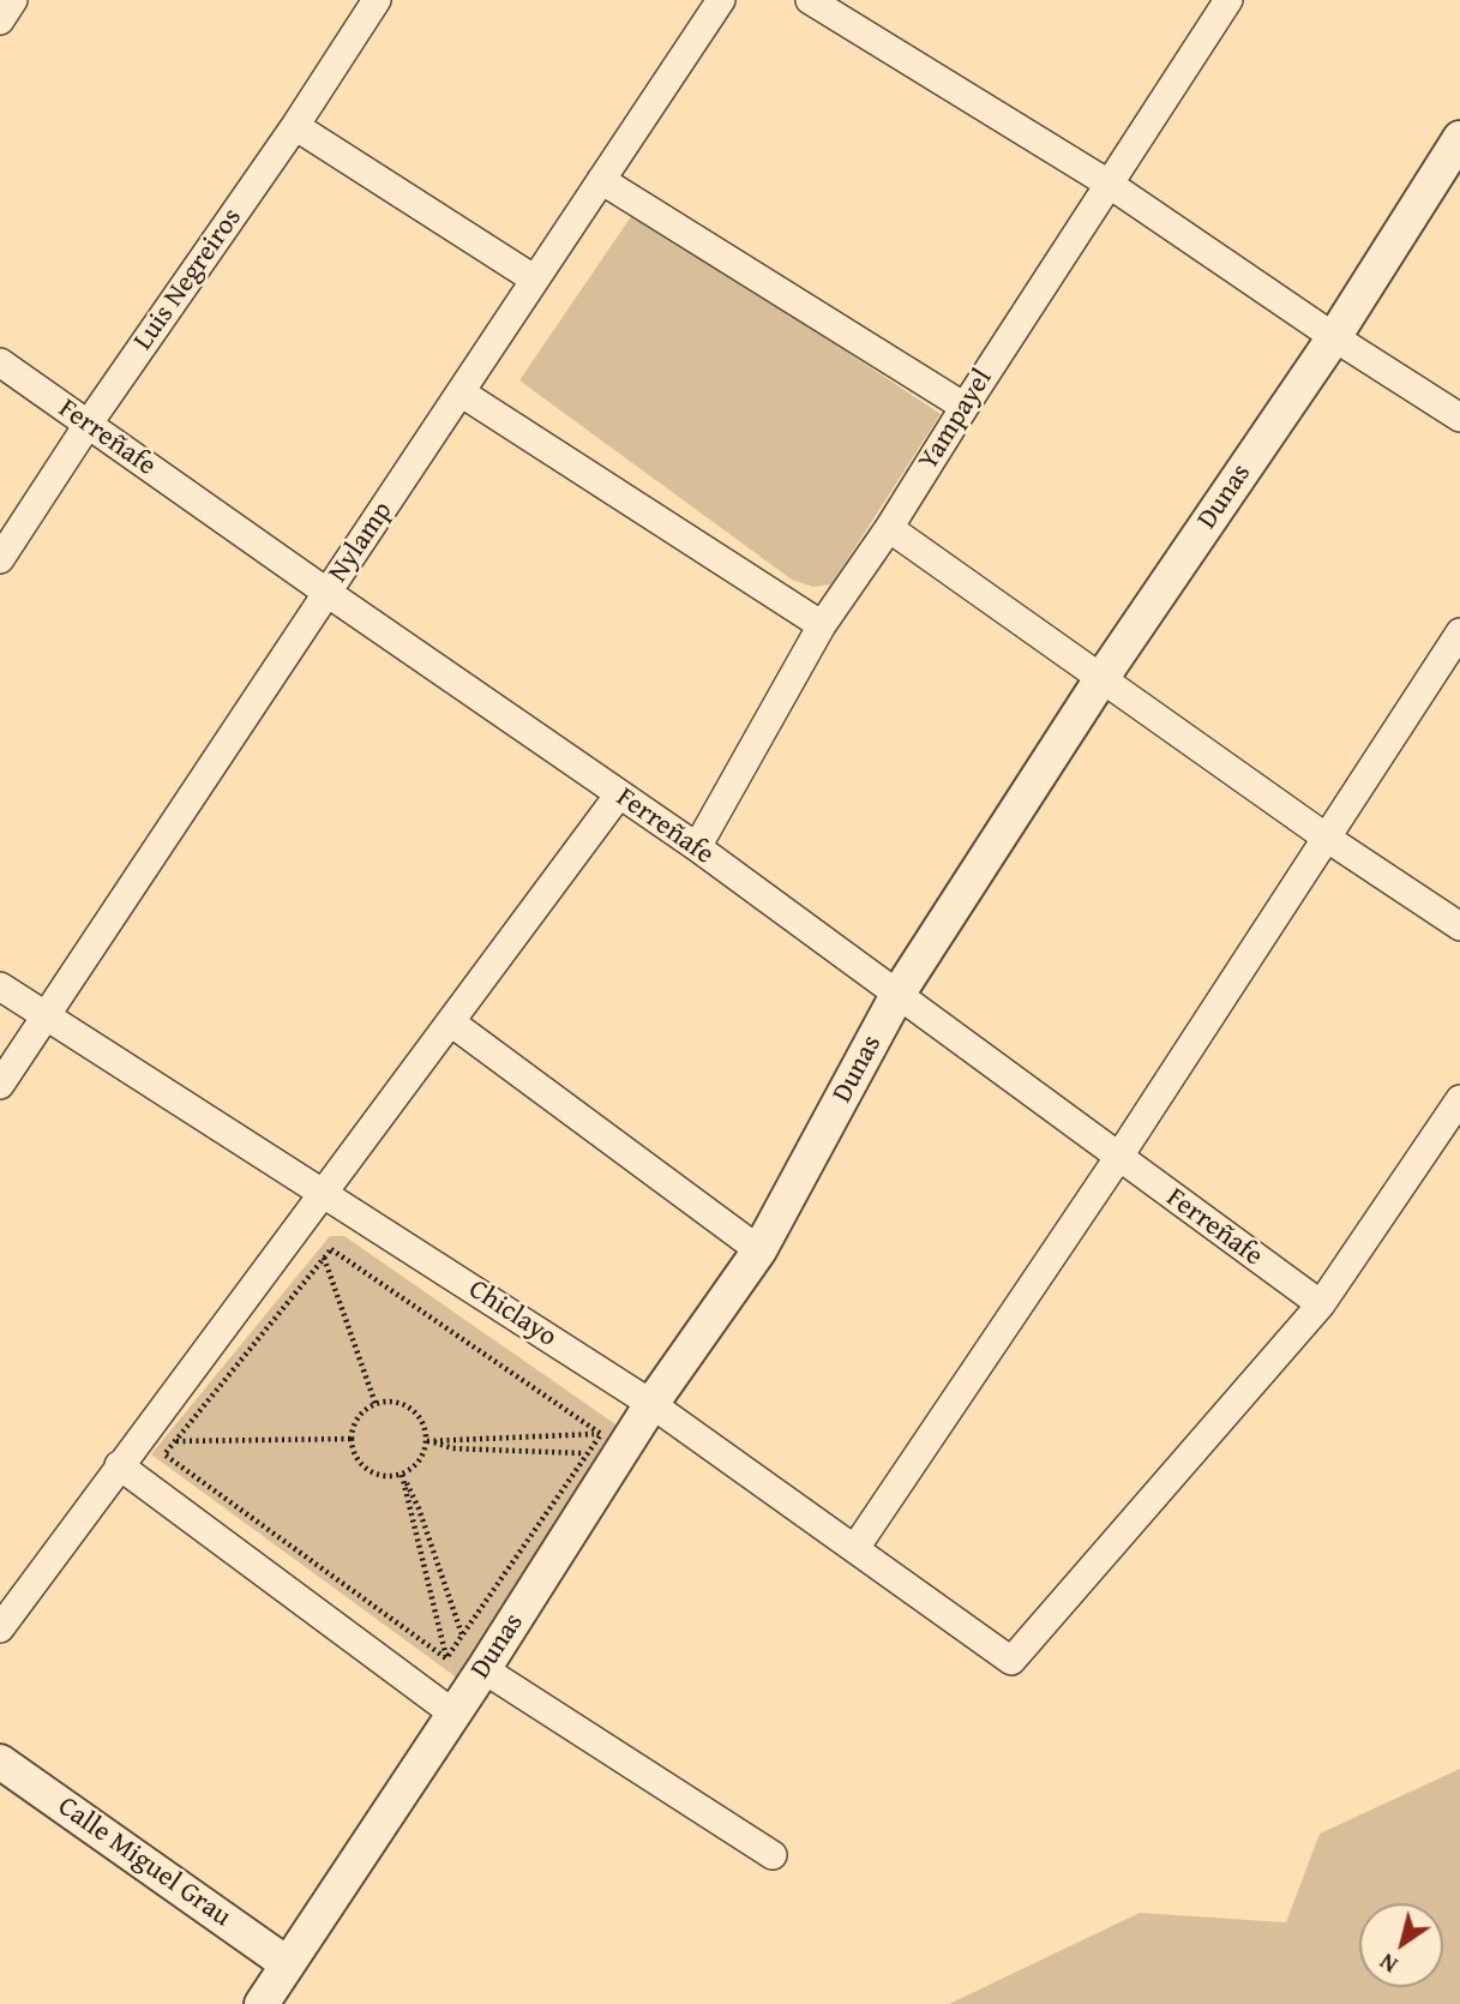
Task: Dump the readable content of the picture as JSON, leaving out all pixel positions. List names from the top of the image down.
{
  "streets": {
    "street": [
      "Luis Negreiros",
      "Yampayel",
      "Ferreñafe",
      "Dunas",
      "Nylamp",
      "Chiclayo",
      "Calle Miguel Grau"
    ]
  },
  "crossings": [
    ["Luis Negreiros", "Ferreñafe"],
    ["Yampayel", "Ferreñafe"],
    ["Ferreñafe", "Dunas"],
    ["Ferreñafe", "Nylamp"],
    ["Ferreñafe", "Chiclayo"],
    ["Dunas", "Chiclayo"],
    ["Dunas", "Calle Miguel Grau"],
    ["Nylamp", "Chiclayo"]
  ],
  "north": "bottom left"
}
